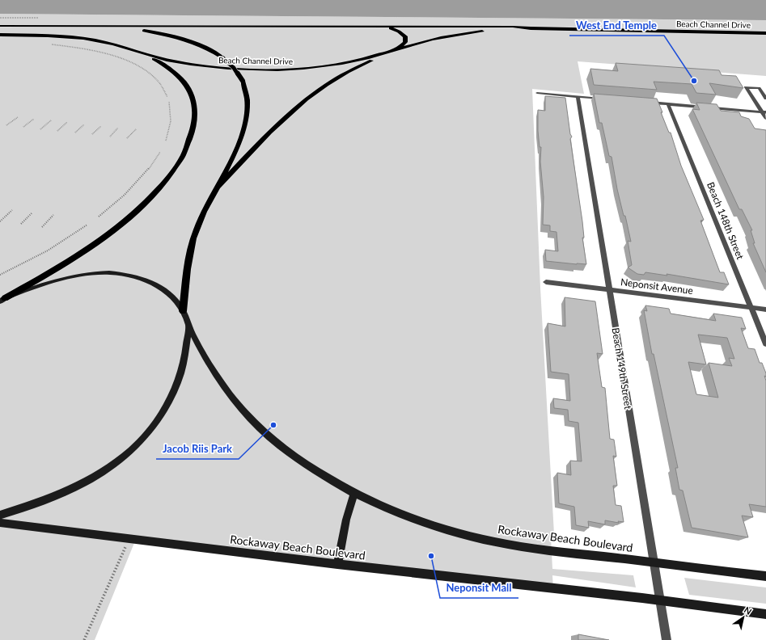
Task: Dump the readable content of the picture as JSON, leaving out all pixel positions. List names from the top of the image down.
{
  "streets": {
    "main road": ["Beach Channel Drive"],
    "street": [
      "Beach 148th Street",
      "Neponsit Avenue",
      "Beach 149th Street",
      "Rockaway Beach Boulevard"
    ]
  },
  "crossings": [
    ["Beach 148th Street", "Neponsit Avenue"],
    ["Neponsit Avenue", "Beach 149th Street"],
    ["Beach 149th Street", "Rockaway Beach Boulevard"]
  ],
  "places": ["West End Temple", "Jacob Riis Park", "Neponsit Mall"],
  "north": "top right"
}
